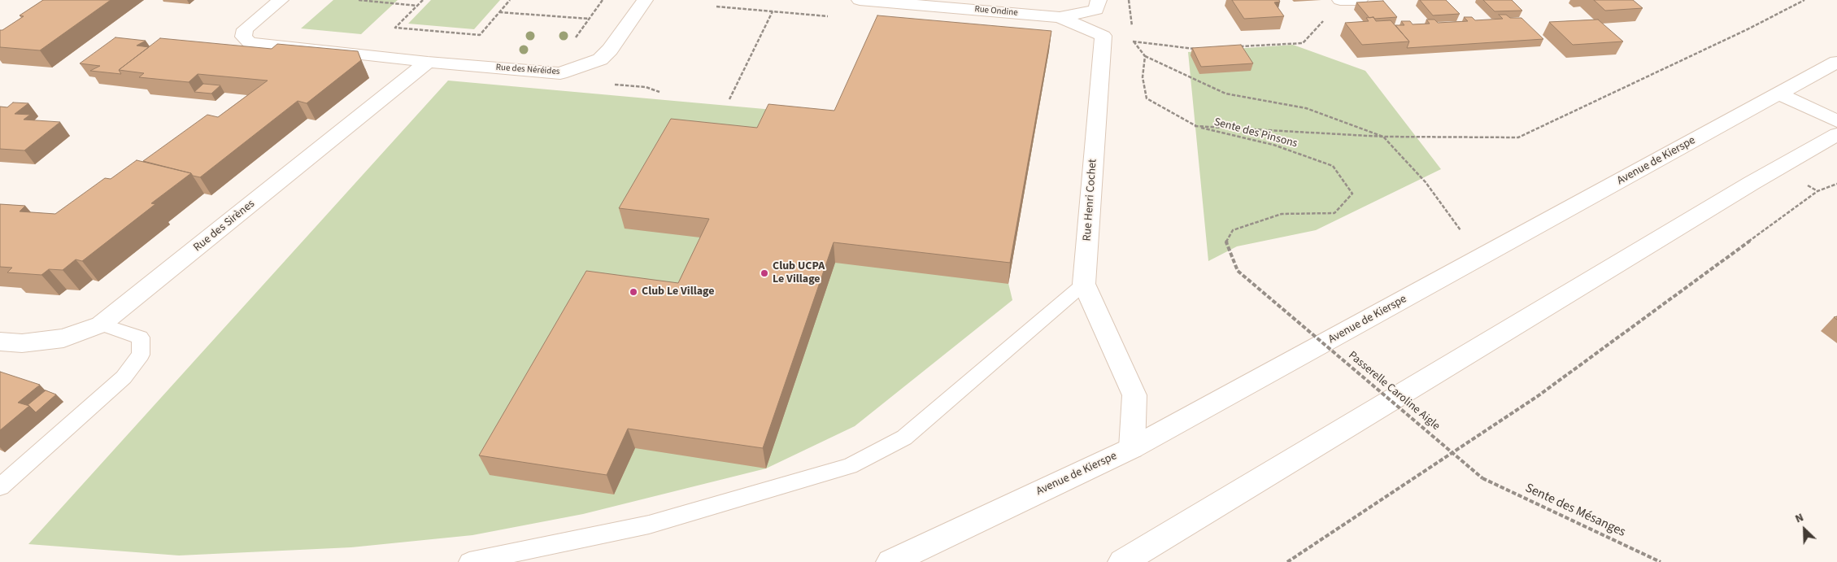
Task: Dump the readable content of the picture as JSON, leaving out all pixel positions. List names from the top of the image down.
{
  "streets": {
    "street": [
      "Rue Ondine",
      "Rue des Néréides",
      "Avenue de Kierspe",
      "Rue Henri Cochet",
      "Rue des Sirènes"
    ],
    "path": ["Sente des Pinsons", "Passerelle Caroline Aigle", "Sente des Mésanges"]
  },
  "crossings": [
    ["Rue Ondine", "Rue Henri Cochet"],
    ["Rue des Néréides", "Rue des Sirènes"],
    ["Sente des Pinsons", "Passerelle Caroline Aigle"],
    ["Avenue de Kierspe", "Rue Henri Cochet"],
    ["Passerelle Caroline Aigle", "Sente des Mésanges"]
  ],
  "places": ["Club UCPA Le Village", "Club Le Village"],
  "north": "top left"
}
